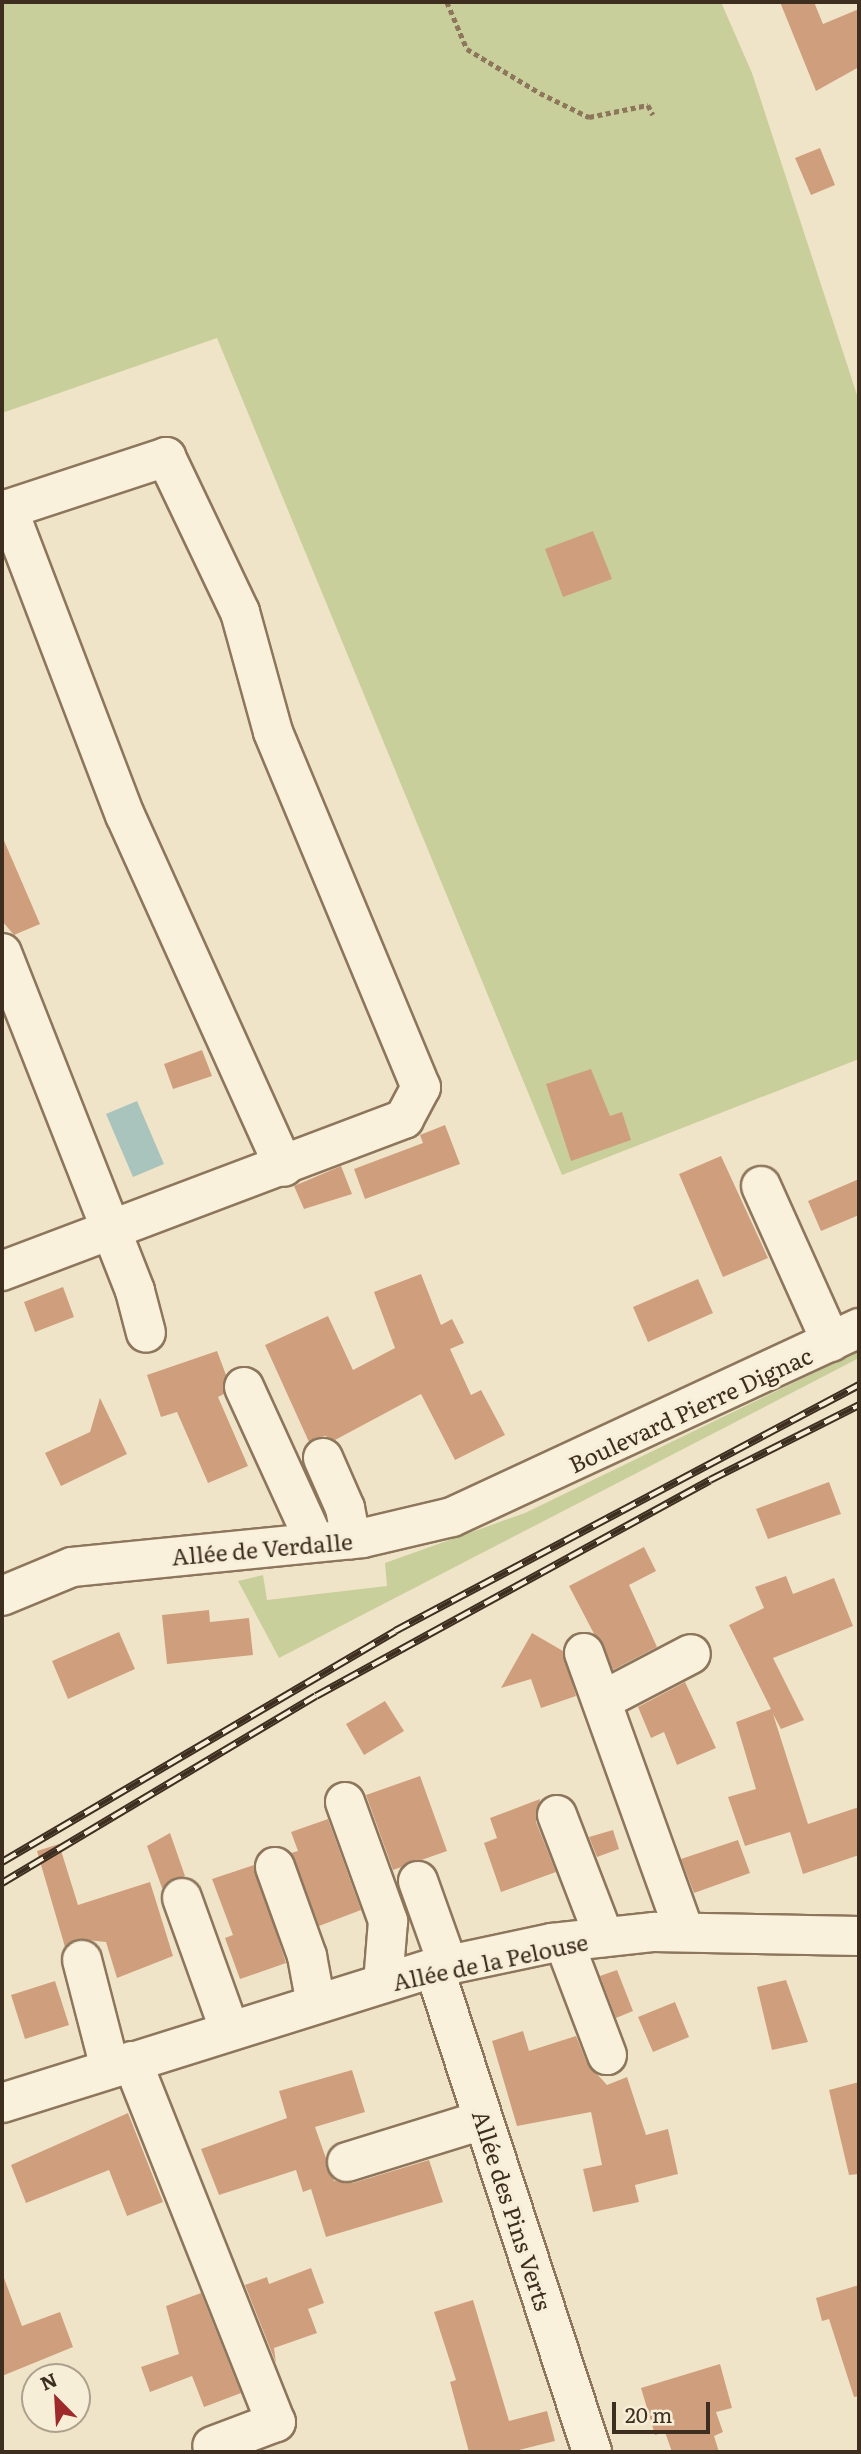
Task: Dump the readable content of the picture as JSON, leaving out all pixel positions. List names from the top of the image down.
{
  "streets": {
    "street": [
      "Boulevard Pierre Dignac",
      "Allée de Verdalle",
      "Allée de la Pelouse",
      "Allée des Pins Verts"
    ]
  },
  "crossings": [
    ["Boulevard Pierre Dignac", "Allée de Verdalle"],
    ["Allée de la Pelouse", "Allée des Pins Verts"]
  ],
  "scale_bar": "20 m",
  "north": "top left"
}
